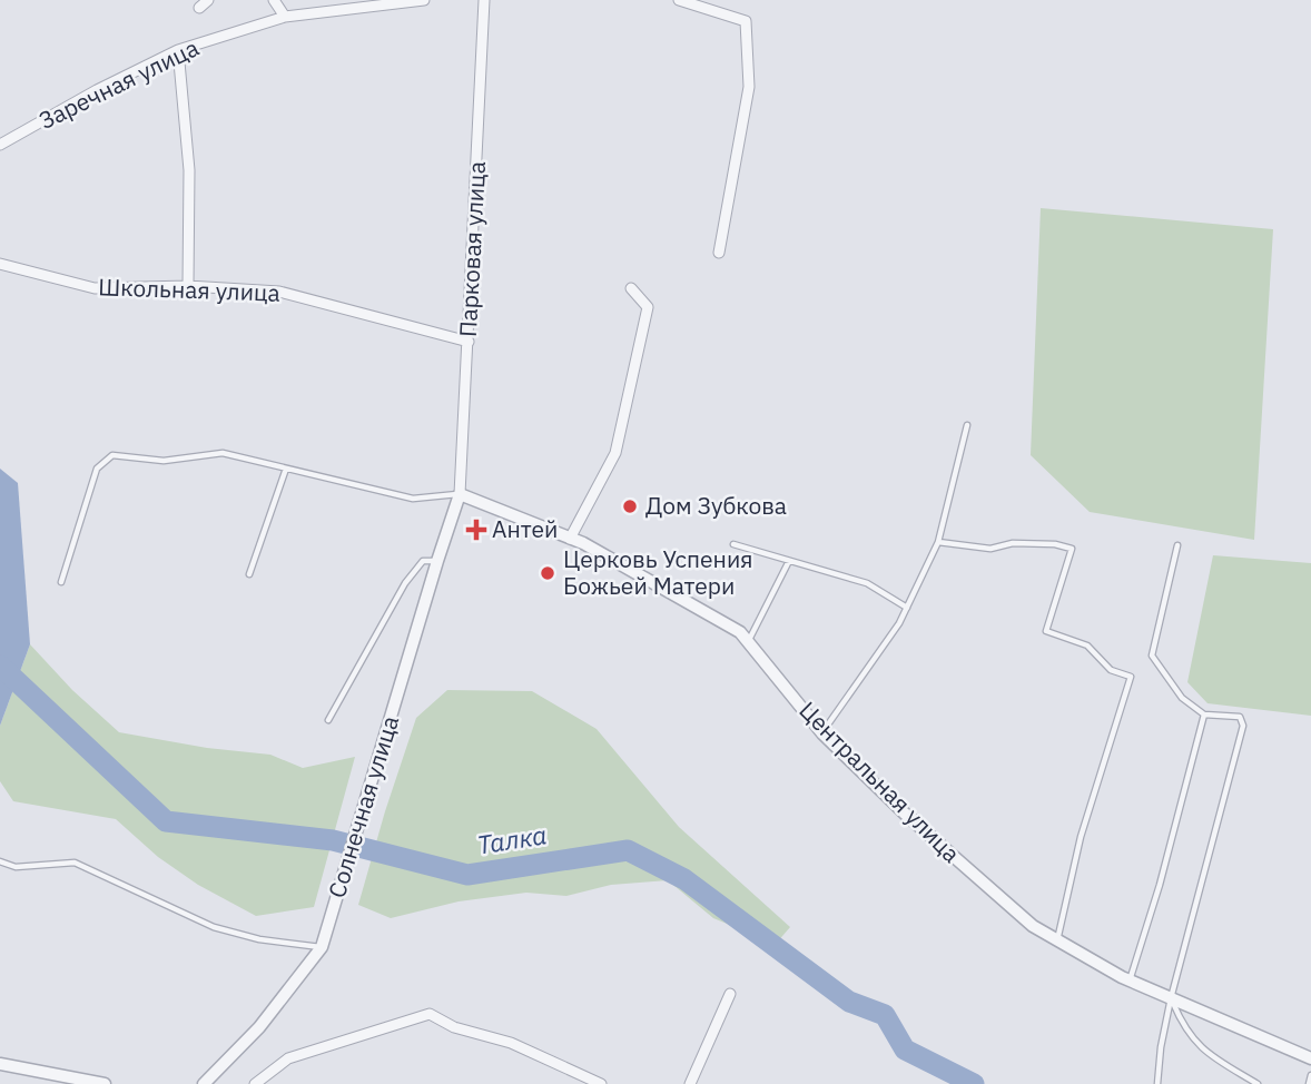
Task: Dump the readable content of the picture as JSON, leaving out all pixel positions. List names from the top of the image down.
{
  "streets": {
    "street": [
      "Заречная улица",
      "Парковая улица",
      "Школьная улица",
      "Центральная улица",
      "Солнечная улица"
    ]
  },
  "crossings": [
    ["Парковая улица", "Школьная улица"],
    ["Парковая улица", "Центральная улица"],
    ["Парковая улица", "Солнечная улица"],
    ["Центральная улица", "Солнечная улица"]
  ],
  "water": ["Талка"],
  "places": {
    "other": ["Дом Зубкова", "Церковь Успения Божьей Матери"],
    "health": ["Антей"]
  }
}
